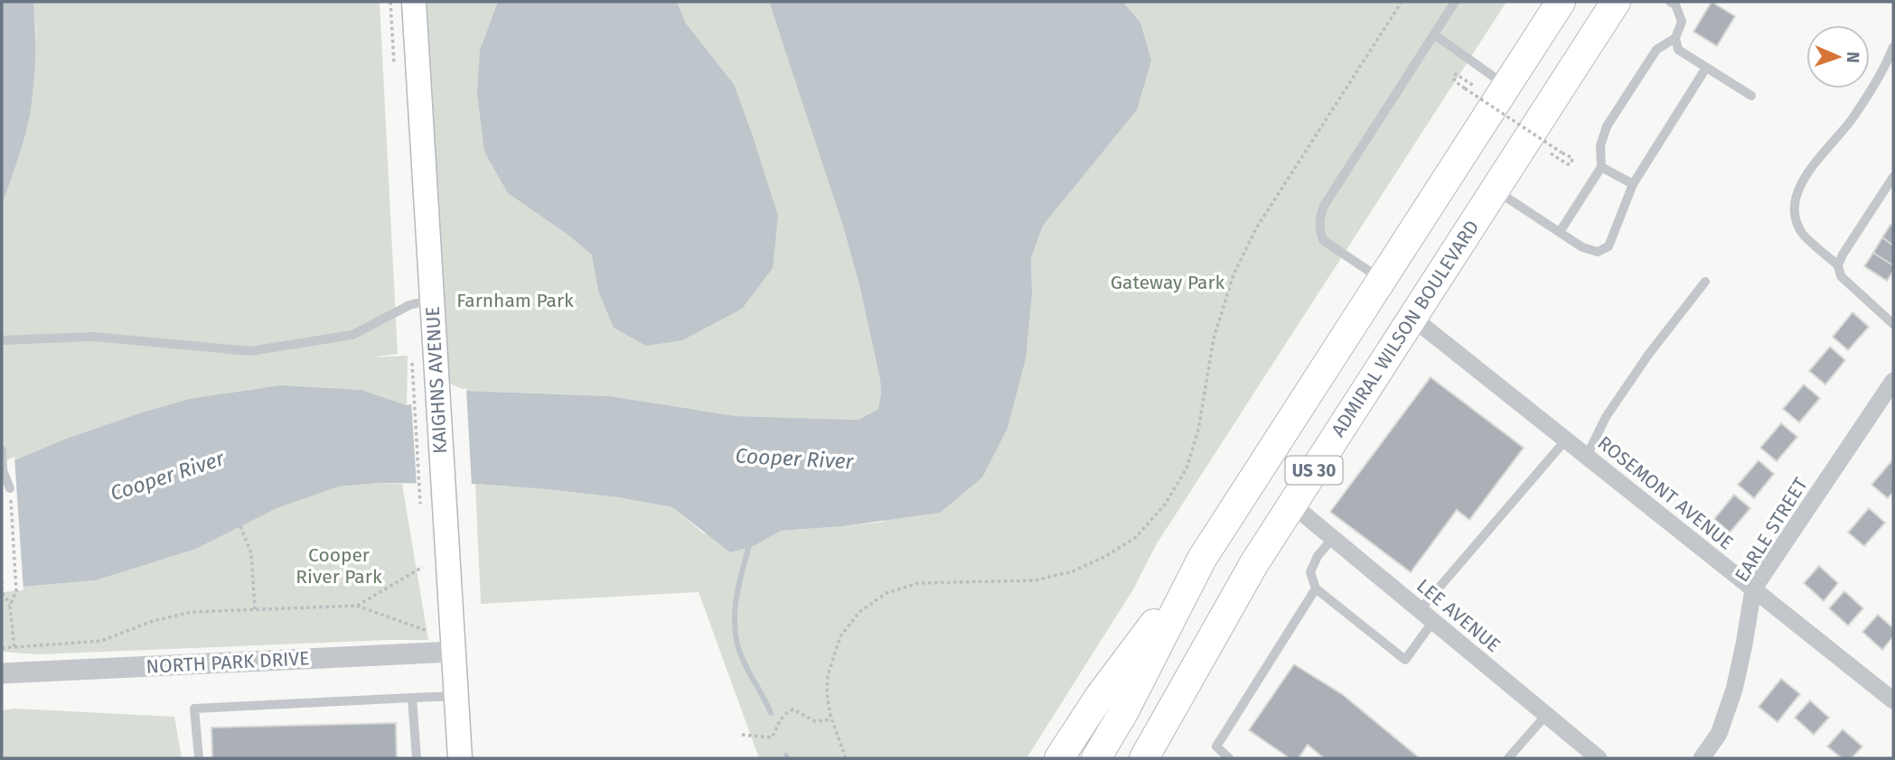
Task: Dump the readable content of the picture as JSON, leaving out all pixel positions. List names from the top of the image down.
{
  "streets": {
    "highway": ["ADMIRAL WILSON BOULEVARD", "US 30"],
    "main road": ["KAIGHNS AVENUE"],
    "street": [
      "ROSEMONT AVENUE",
      "EARLE STREET",
      "LEE AVENUE",
      "NORTH PARK DRIVE"
    ]
  },
  "crossings": [
    ["ADMIRAL WILSON BOULEVARD", "ROSEMONT AVENUE"],
    ["ADMIRAL WILSON BOULEVARD", "LEE AVENUE"],
    ["KAIGHNS AVENUE", "NORTH PARK DRIVE"],
    ["ROSEMONT AVENUE", "EARLE STREET"]
  ],
  "water": ["Cooper River"],
  "parks": ["Gateway Park", "Farnham Park", "Cooper River Park"],
  "north": "right"
}
